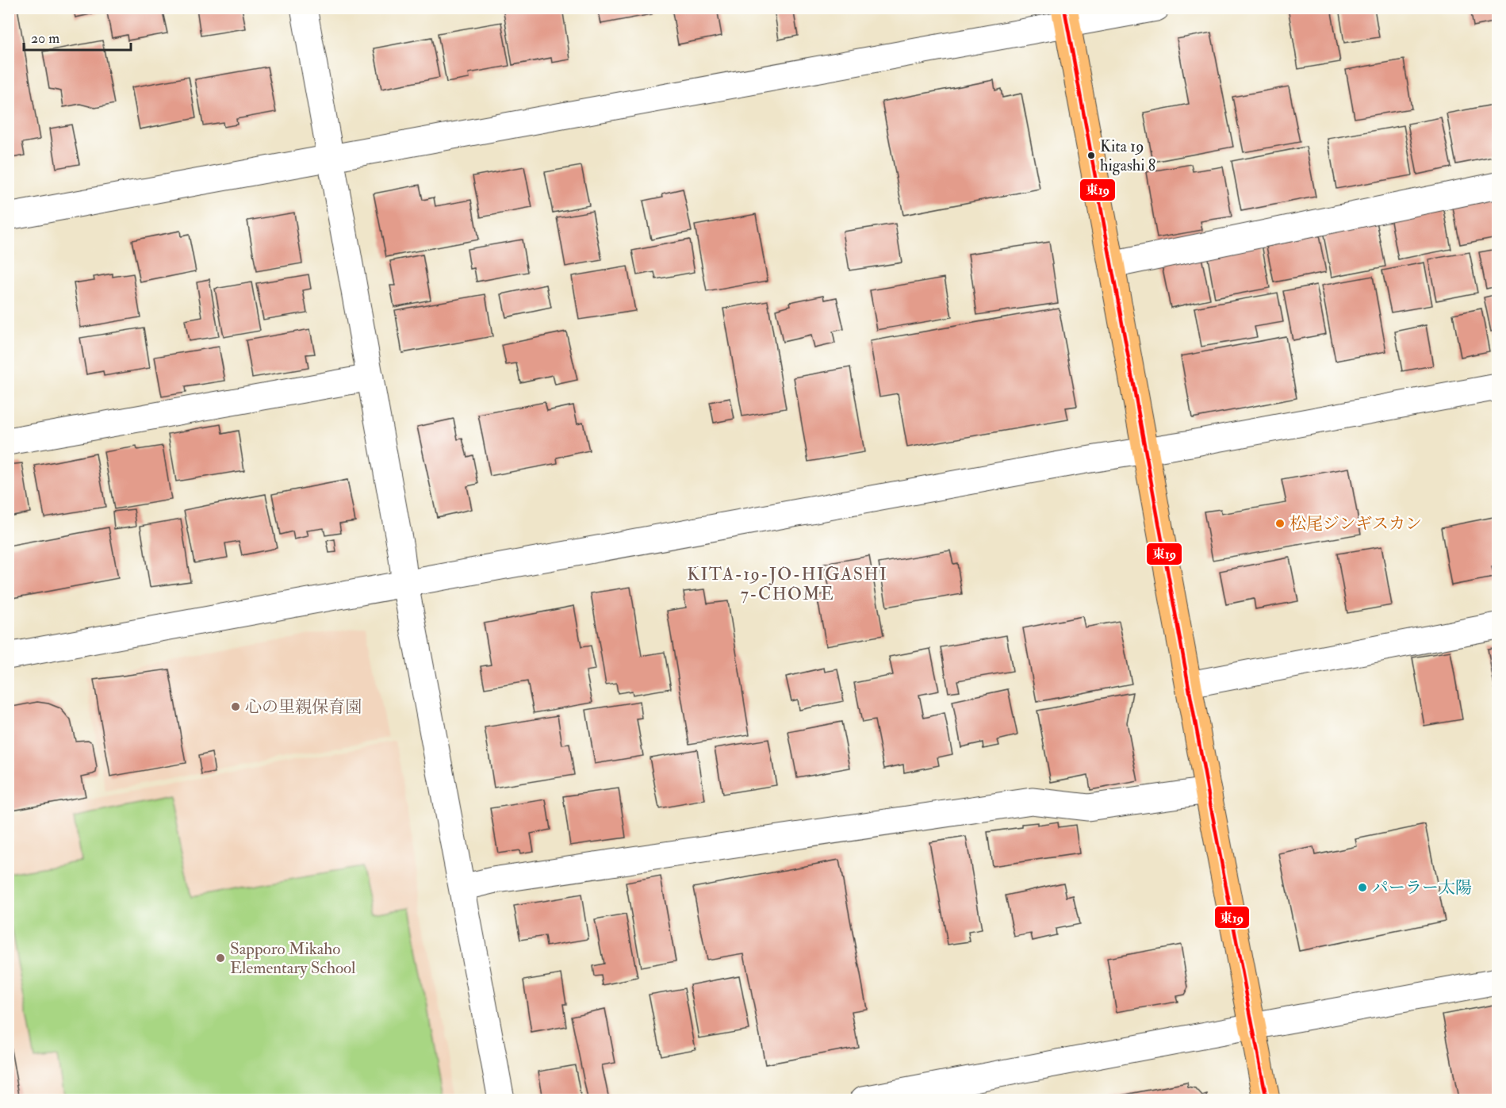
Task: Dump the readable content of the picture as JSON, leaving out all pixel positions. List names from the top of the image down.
{
  "districts": ["KITA-19-JO-HIGASHI 7-CHOME"],
  "places": [
    "Kita 19 higashi 8",
    "松尾ジンギスカン",
    "心の里親保育園",
    "パーラー太陽",
    "Sapporo Mikaho Elementary School"
  ],
  "lines": ["transit line 東19"],
  "scale_bar": "20 m"
}
